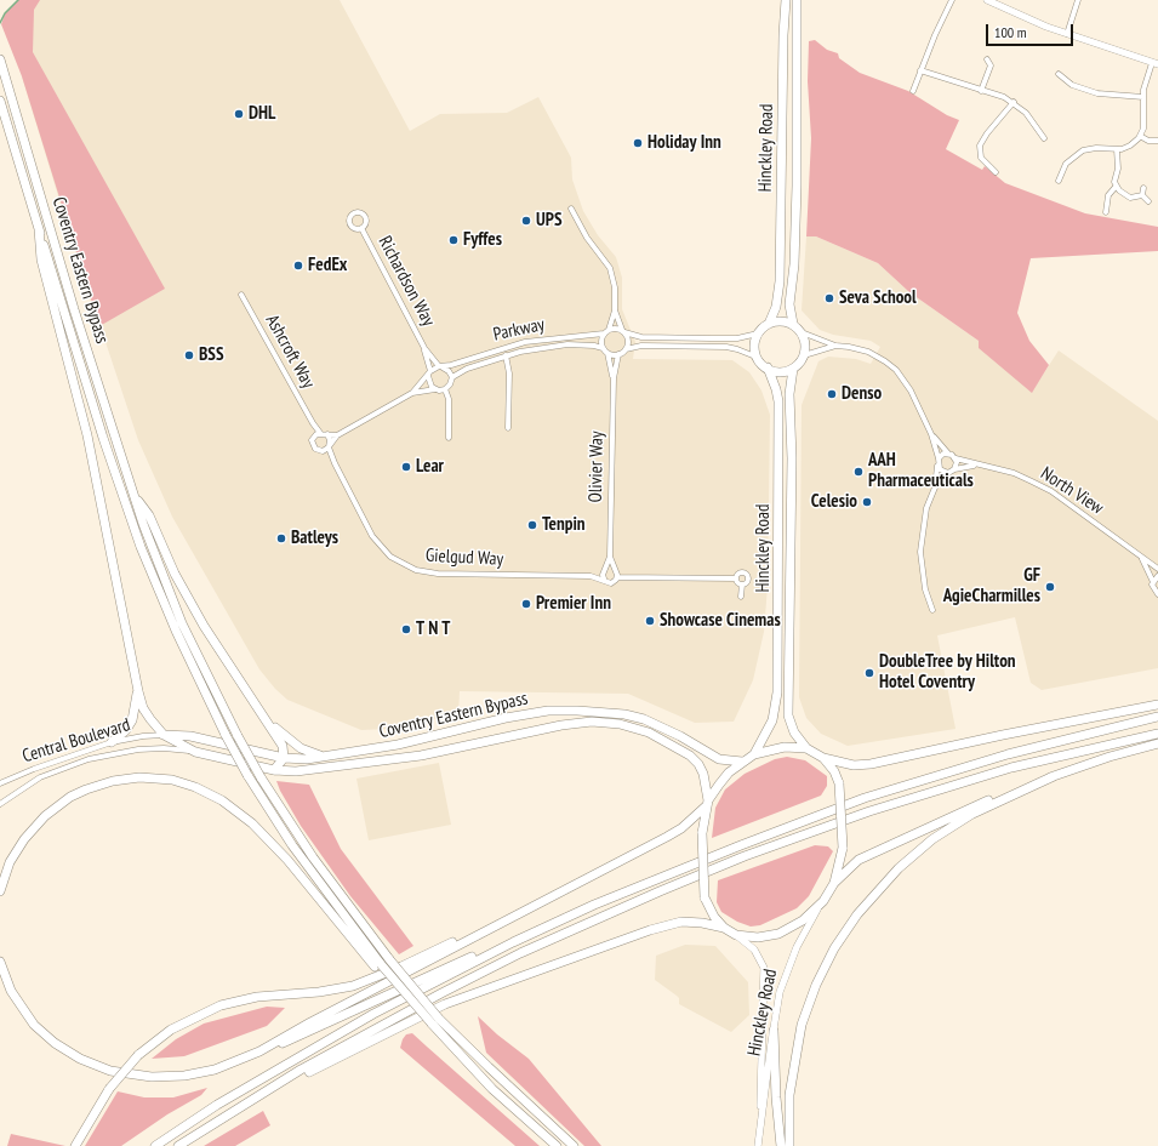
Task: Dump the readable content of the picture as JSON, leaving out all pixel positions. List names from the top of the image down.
{
  "streets": {
    "highway": ["Hinckley Road", "Coventry Eastern Bypass"],
    "street": [
      "Richardson Way",
      "Parkway",
      "Ashcroft Way",
      "Olivier Way",
      "North View",
      "Gielgud Way",
      "Central Boulevard"
    ]
  },
  "crossings": [
    ["Hinckley Road", "Coventry Eastern Bypass"],
    ["Coventry Eastern Bypass", "Central Boulevard"],
    ["Richardson Way", "Parkway"],
    ["Parkway", "Olivier Way"],
    ["Ashcroft Way", "Gielgud Way"],
    ["Olivier Way", "Gielgud Way"]
  ],
  "places": [
    "DHL",
    "Holiday Inn",
    "UPS",
    "Fyffes",
    "FedEx",
    "Seva School",
    "BSS",
    "Denso",
    "Lear",
    "AAH Pharmaceuticals",
    "Celesio",
    "Tenpin",
    "Batleys",
    "GF AgieCharmilles",
    "Premier Inn",
    "Showcase Cinemas",
    "T N T",
    "DoubleTree by Hilton Hotel Coventry"
  ],
  "scale_bar": "100 m"
}
